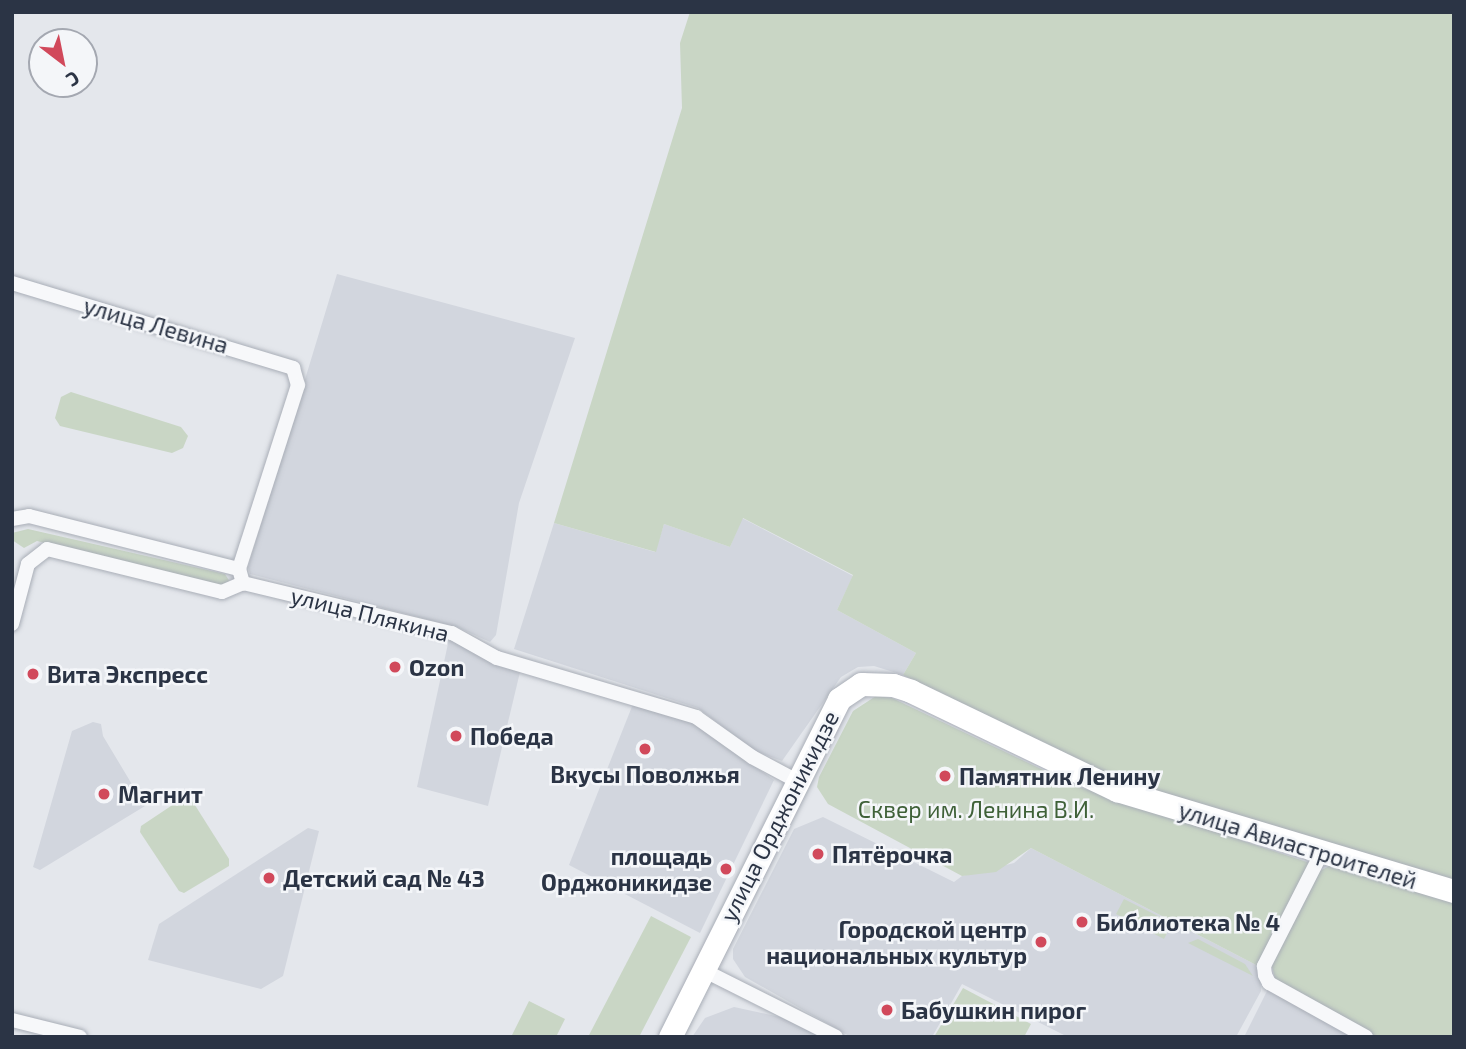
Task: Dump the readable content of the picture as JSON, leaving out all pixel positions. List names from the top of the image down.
{
  "streets": {
    "main road": ["улица Орджоникидзе", "улица Авиастроителей"],
    "street": ["улица Левина", "улица Плякина"]
  },
  "crossings": [
    ["улица Левина", "улица Плякина"],
    ["улица Плякина", "улица Орджоникидзе"],
    ["улица Орджоникидзе", "улица Авиастроителей"]
  ],
  "parks": ["Сквер им. Ленина В.И."],
  "places": [
    "Ozon",
    "Вита Экспресс",
    "Победа",
    "Вкусы Поволжья",
    "Памятник Ленину",
    "Магнит",
    "Пятёрочка",
    "площадь Орджоникидзе",
    "Детский сад № 43",
    "Библиотека № 4",
    "Городской центр национальных культур",
    "Бабушкин пирог"
  ],
  "north": "bottom right"
}
